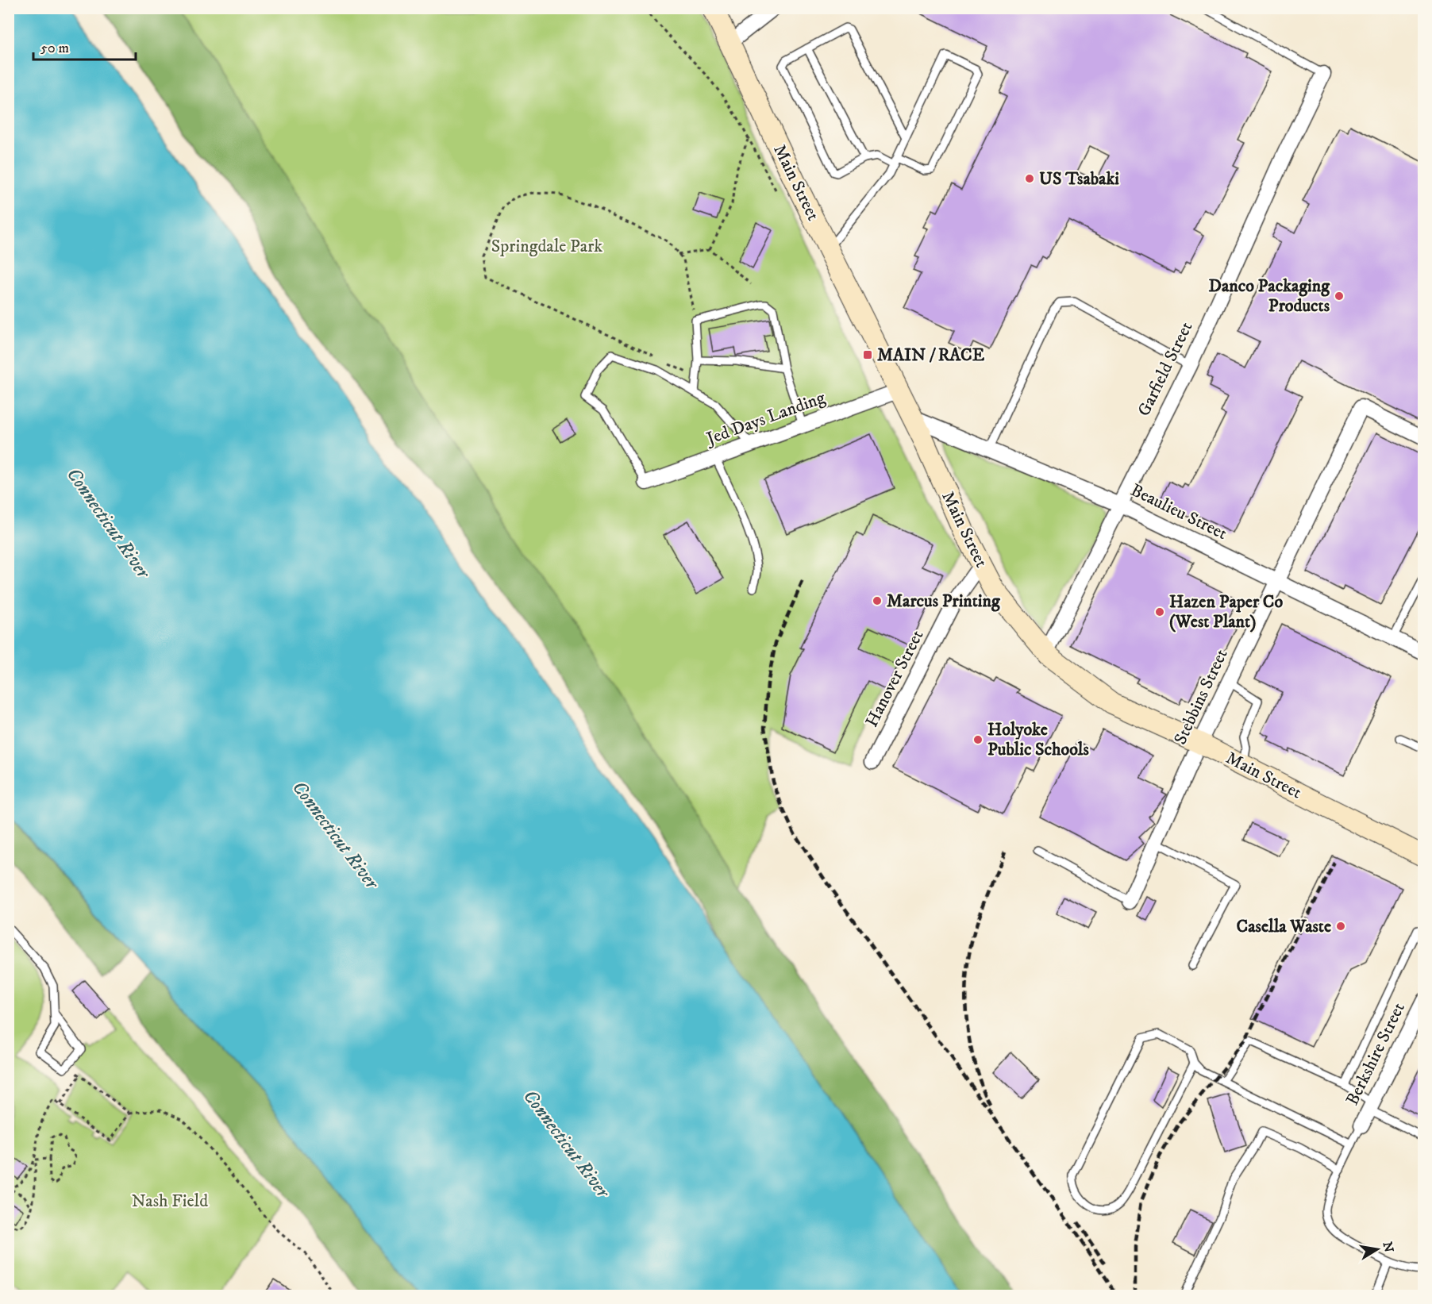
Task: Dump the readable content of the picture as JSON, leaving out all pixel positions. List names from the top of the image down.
{
  "streets": {
    "main road": ["Main Street"],
    "street": [
      "Garfield Street",
      "Jed Days Landing",
      "Beaulieu Street",
      "Hanover Street",
      "Stebbins Street",
      "Berkshire Street"
    ]
  },
  "crossings": [
    ["Main Street", "Garfield Street"],
    ["Main Street", "Jed Days Landing"],
    ["Main Street", "Beaulieu Street"],
    ["Main Street", "Hanover Street"],
    ["Main Street", "Stebbins Street"],
    ["Garfield Street", "Beaulieu Street"],
    ["Beaulieu Street", "Stebbins Street"]
  ],
  "water": ["Connecticut River"],
  "parks": ["Springdale Park", "Nash Field"],
  "places": {
    "other": [
      "US Tsabaki",
      "Danco Packaging Products",
      "Marcus Printing",
      "Hazen Paper Co (West Plant)",
      "Holyoke Public Schools",
      "Casella Waste"
    ],
    "transit": ["MAIN / RACE"]
  },
  "scale_bar": "50 m",
  "north": "right"
}
